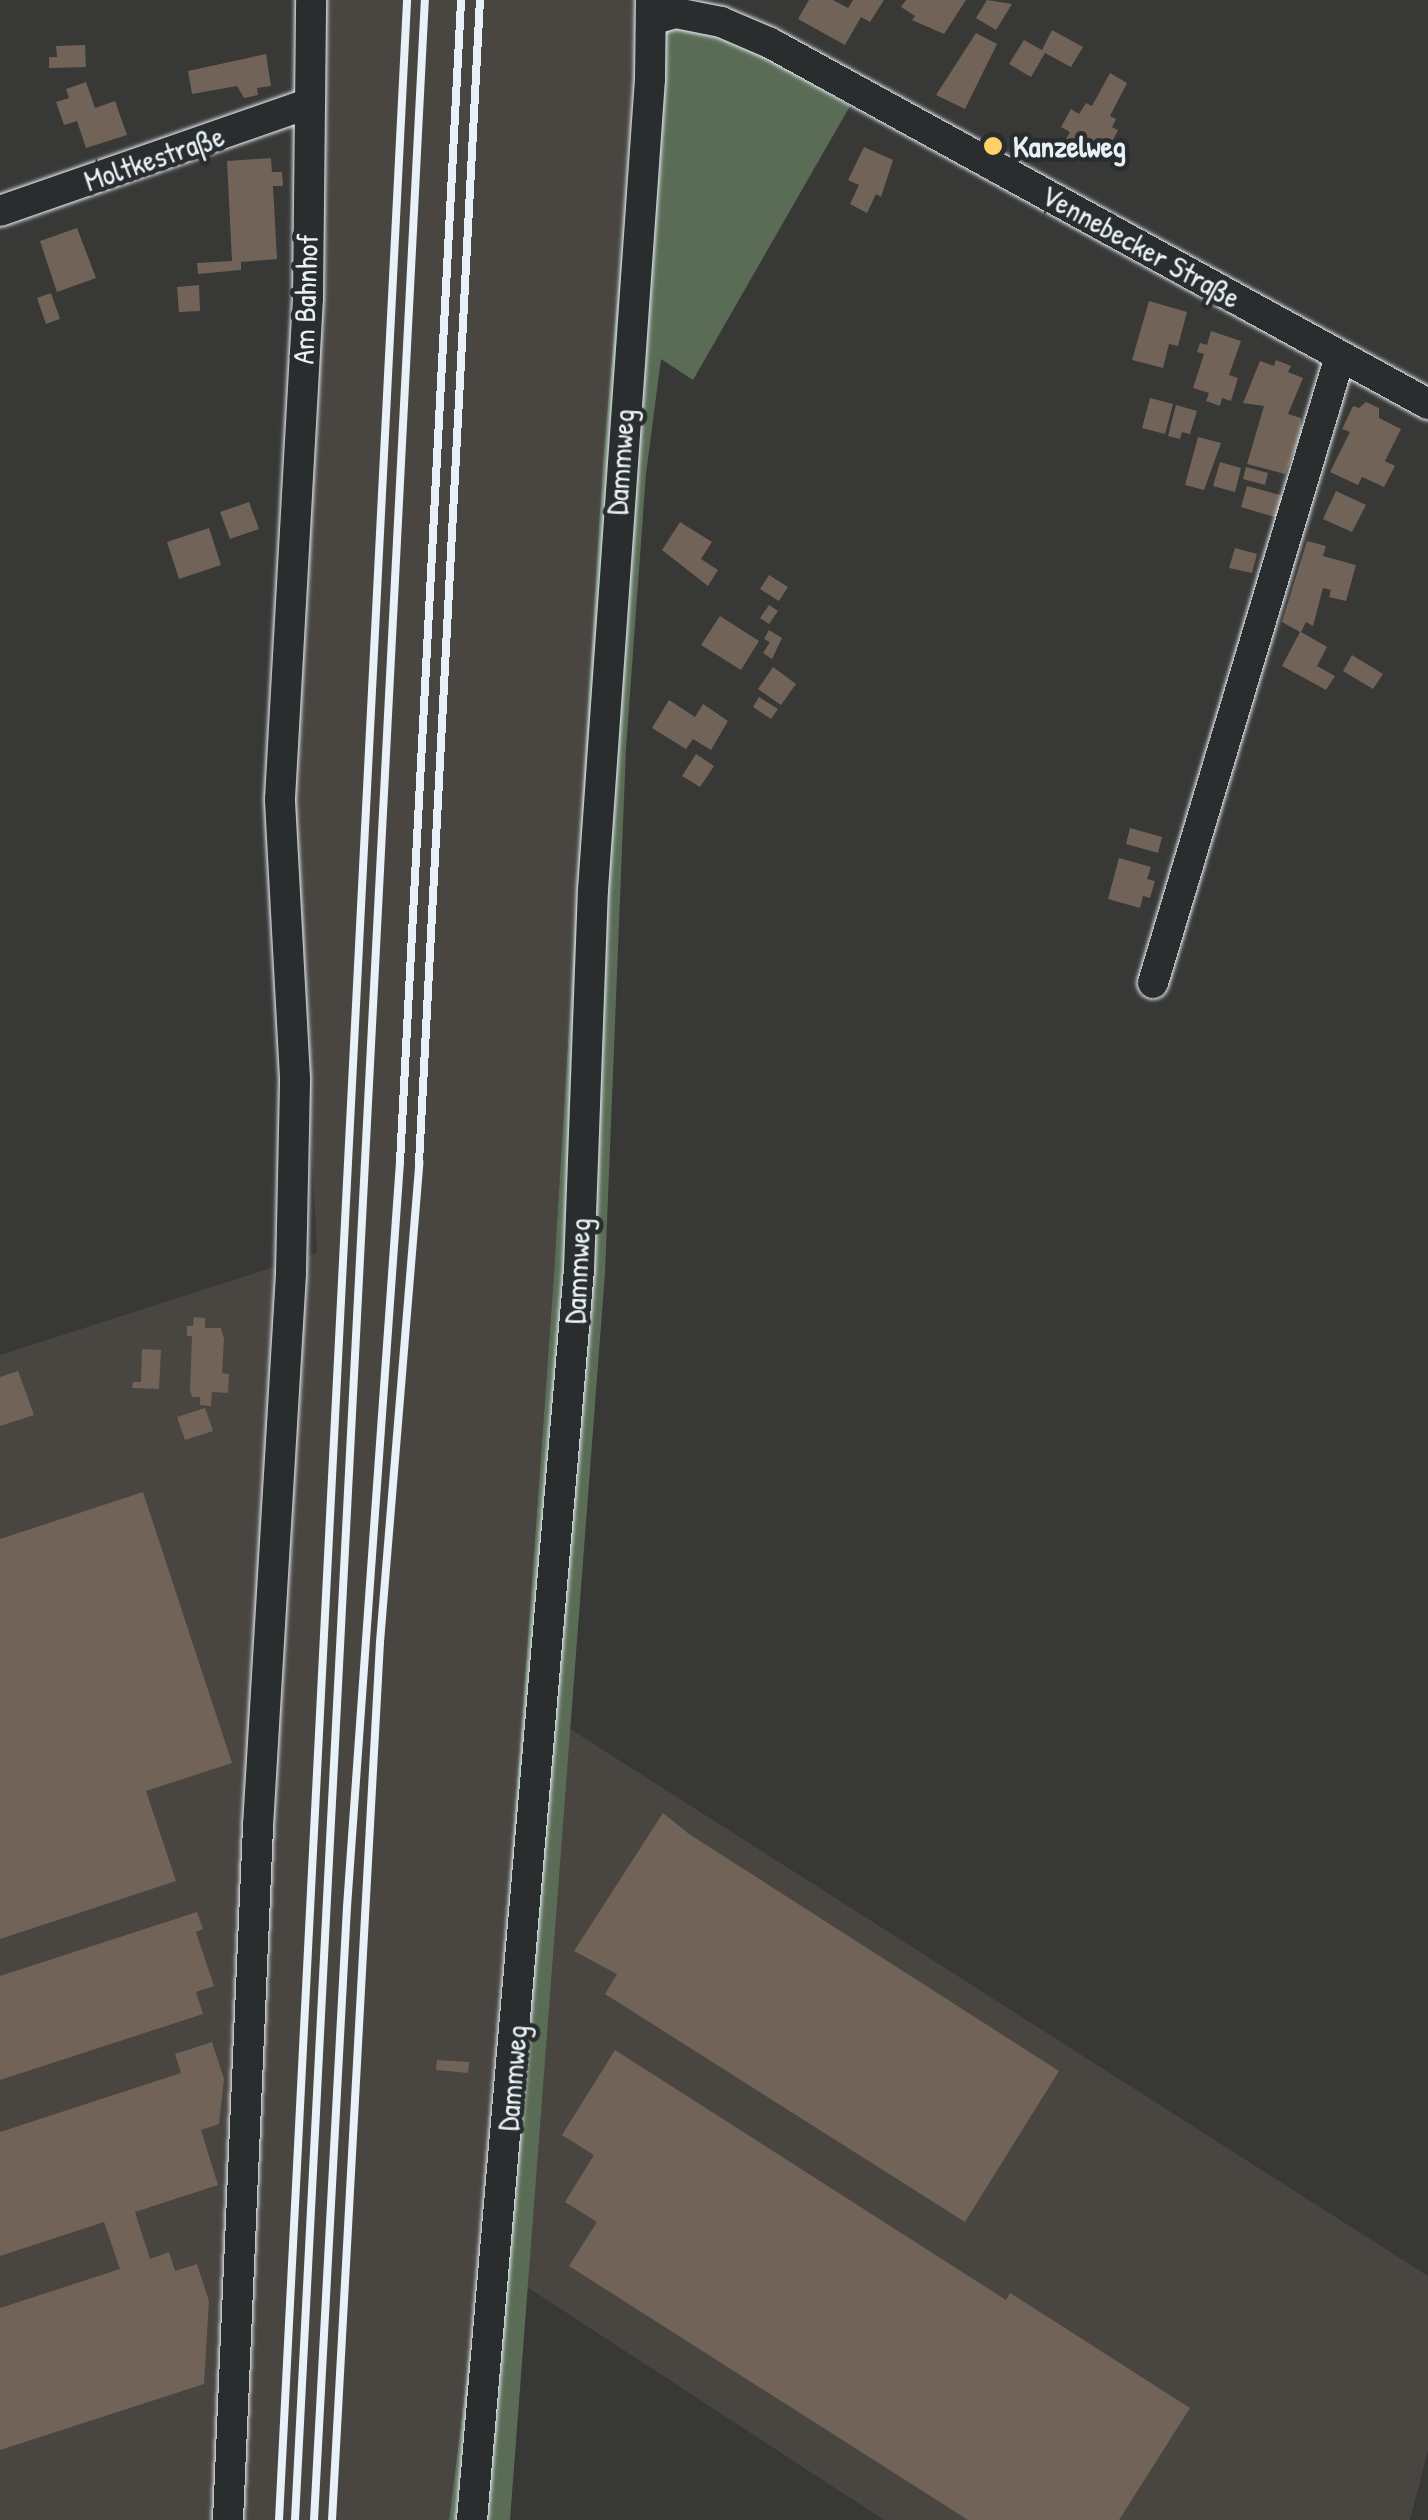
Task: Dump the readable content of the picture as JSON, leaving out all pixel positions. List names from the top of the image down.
{
  "streets": {
    "street": [
      "Moltkestraße",
      "Vennebecker Straße",
      "Am Bahnhof",
      "Dammweg"
    ]
  },
  "crossings": [
    ["Moltkestraße", "Am Bahnhof"],
    ["Vennebecker Straße", "Dammweg"]
  ],
  "places": ["Kanzelweg"]
}
